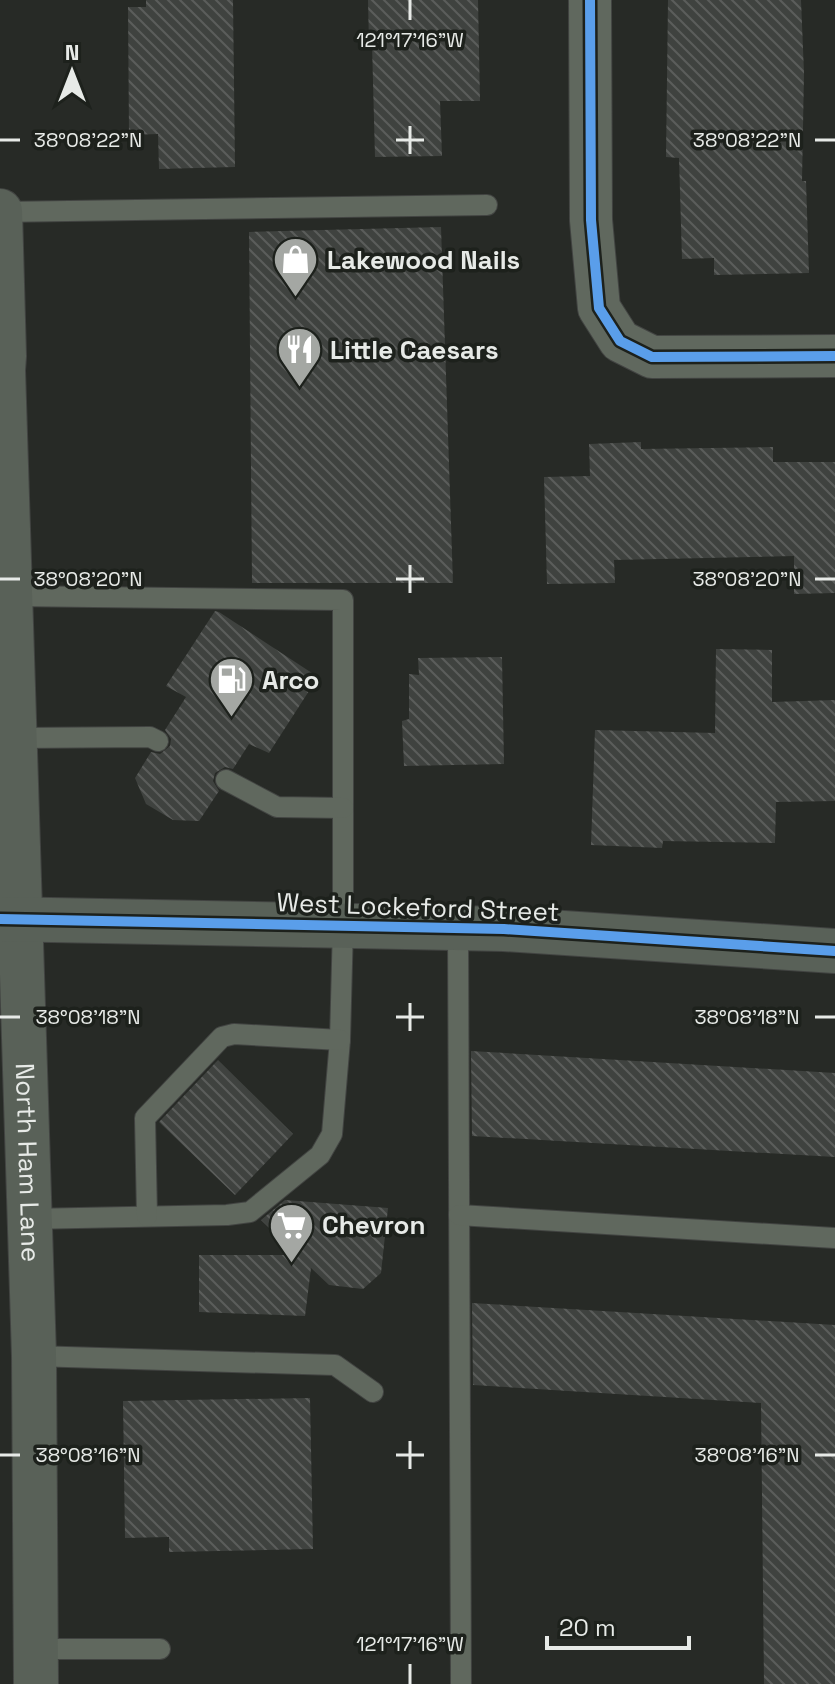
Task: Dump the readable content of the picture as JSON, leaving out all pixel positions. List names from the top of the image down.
{
  "streets": {
    "main road": ["West Lockeford Street", "North Ham Lane"]
  },
  "crossings": [
    ["West Lockeford Street", "North Ham Lane"]
  ],
  "places": {
    "shop": ["Lakewood Nails"],
    "restaurant": ["Little Caesars"],
    "fuel station": ["Arco"],
    "supermarket": ["Chevron"]
  },
  "scale_bar": "20 m",
  "north": "top",
  "coordinates": [
    "121°17'16\"W",
    "38°08'22\"N",
    "38°08'20\"N",
    "38°08'18\"N",
    "38°08'16\"N"
  ]
}
